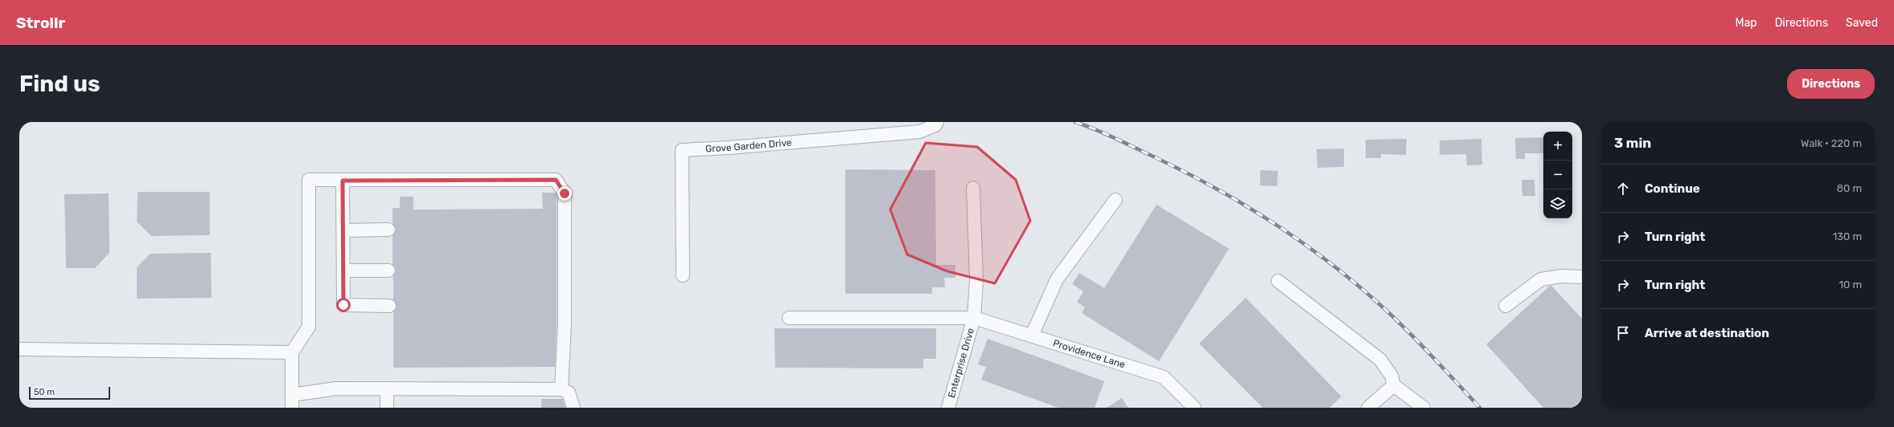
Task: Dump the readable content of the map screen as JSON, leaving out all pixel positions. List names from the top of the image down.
{
  "streets": {
    "street": ["Grove Garden Drive", "Providence Lane", "Enterprise Drive"]
  },
  "crossings": [
    ["Providence Lane", "Enterprise Drive"]
  ],
  "scale_bar": "50 m",
  "page": {
    "header": "Strollr",
    "nav": ["Map", "Directions", "Saved"],
    "buttons": "Directions",
    "title": "Find us",
    "heading": ["3 min", "Walk · 220 m"],
    "map_buttons": ["+", "−"],
    "list": [
      ["Continue", "80 m"],
      ["Turn right", "130 m"],
      ["Turn right", "10 m"],
      "Arrive at destination"
    ],
    "scale": "50 m"
  }
}
